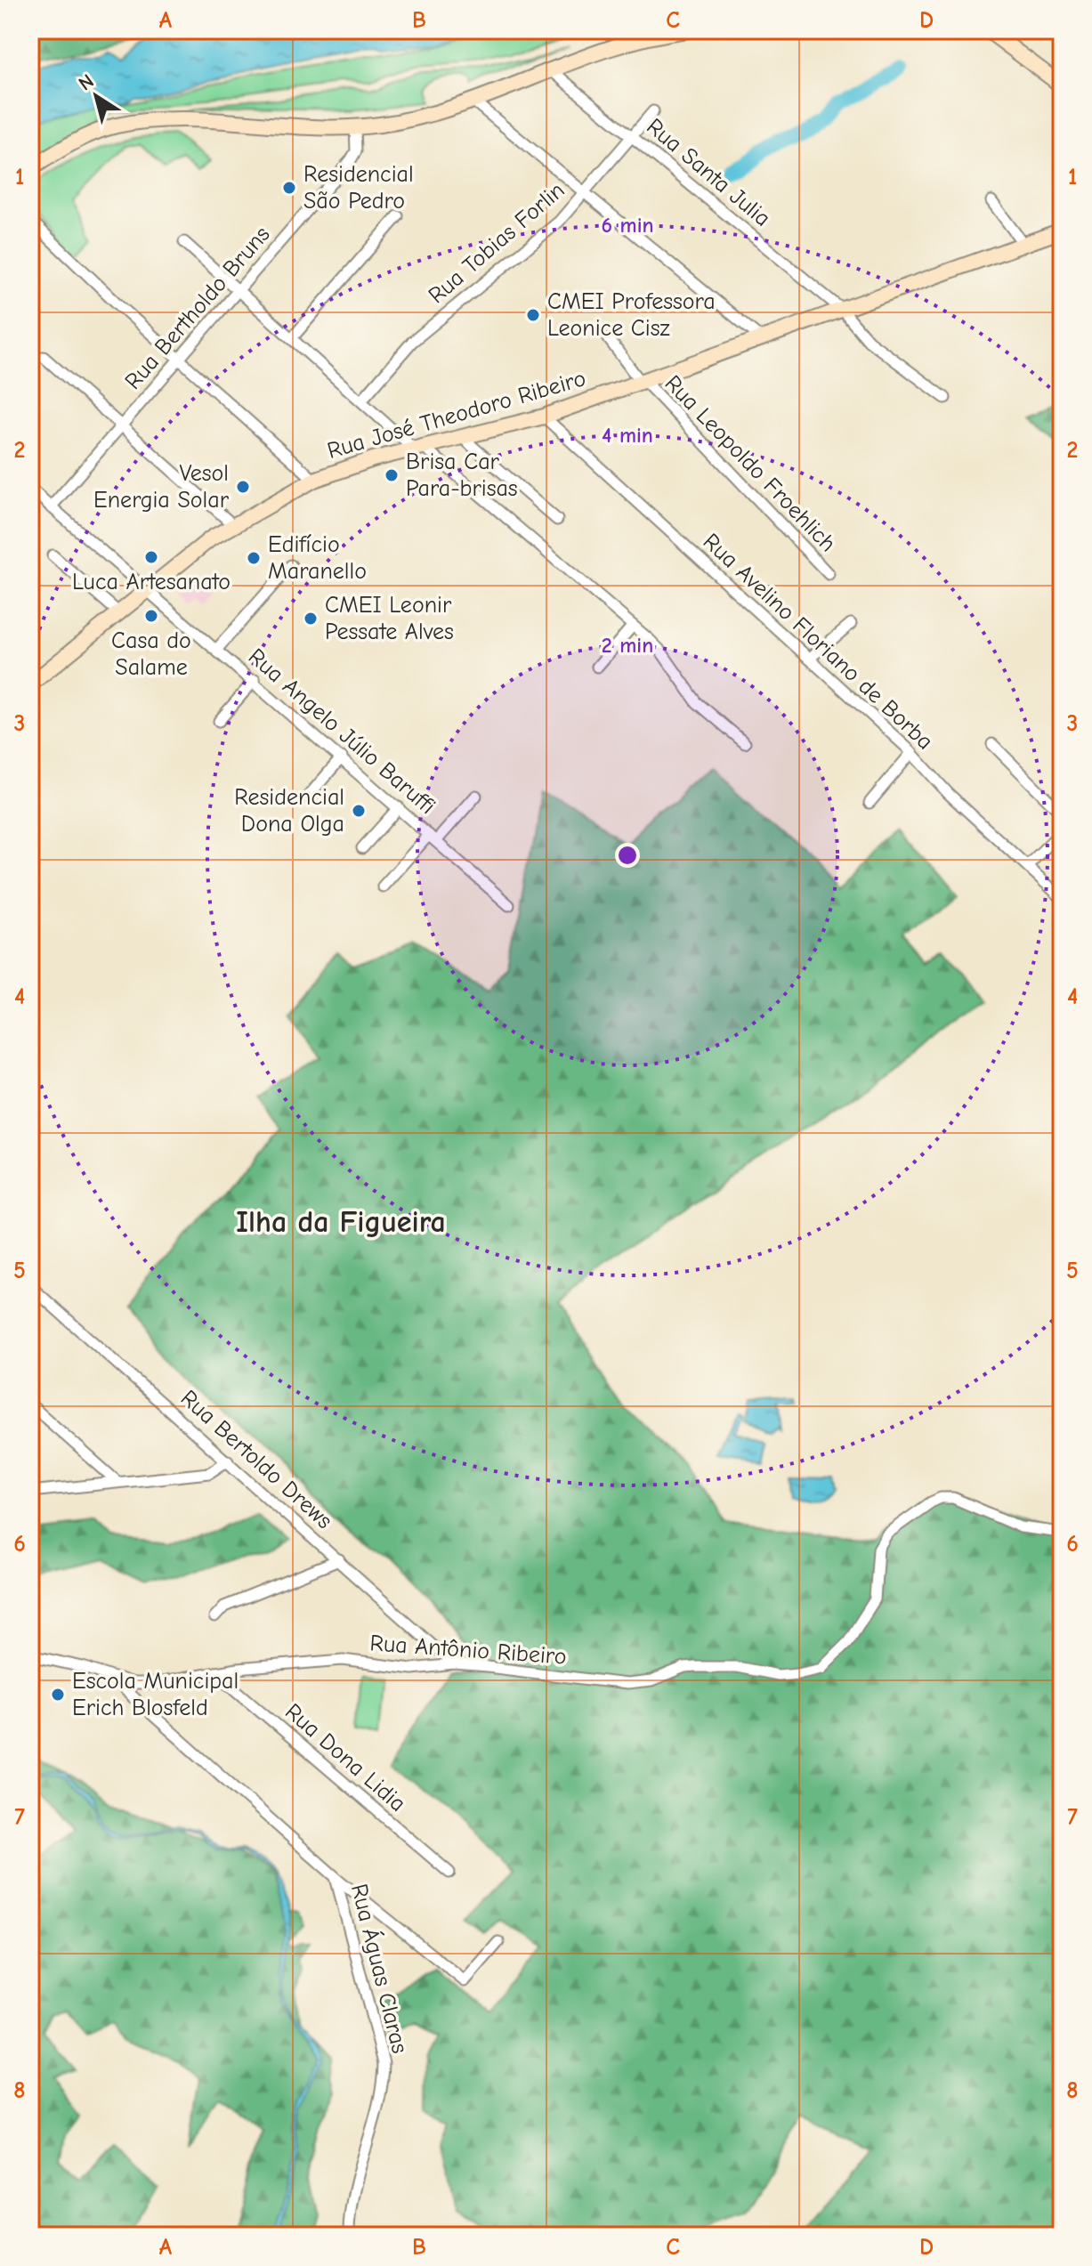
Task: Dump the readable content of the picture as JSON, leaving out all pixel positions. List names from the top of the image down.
{
  "streets": {
    "main road": ["Rua José Theodoro Ribeiro"],
    "street": [
      "Rua Santa Julia",
      "Rua Tobias Forlin",
      "Rua Bertholdo Bruns",
      "Rua Leopoldo Froehlich",
      "Rua Avelino Floriano de Borba",
      "Rua Angelo Júlio Baruffi",
      "Rua Bertoldo Drews",
      "Rua Antônio Ribeiro",
      "Rua Dona Lidia",
      "Rua Águas Claras"
    ]
  },
  "crossings": [
    ["Rua Santa Julia", "Rua Tobias Forlin"],
    ["Rua Santa Julia", "Rua José Theodoro Ribeiro"],
    ["Rua Bertholdo Bruns", "Rua Angelo Júlio Baruffi"],
    ["Rua José Theodoro Ribeiro", "Rua Leopoldo Froehlich"],
    ["Rua José Theodoro Ribeiro", "Rua Avelino Floriano de Borba"],
    ["Rua José Theodoro Ribeiro", "Rua Angelo Júlio Baruffi"],
    ["Rua Bertoldo Drews", "Rua Antônio Ribeiro"],
    ["Rua Antônio Ribeiro", "Rua Dona Lidia"],
    ["Rua Antônio Ribeiro", "Rua Águas Claras"]
  ],
  "districts": ["Ilha da Figueira"],
  "places": [
    "Residencial São Pedro",
    "CMEI Professora Leonice Cisz",
    "Brisa Car Para-brisas",
    "Vesol Energia Solar",
    "Luca Artesanato",
    "Edifício Maranello",
    "Casa do Salame",
    "CMEI Leonir Pessate Alves",
    "Residencial Dona Olga",
    "Escola Municipal Erich Blosfeld"
  ],
  "north": "top left",
  "grid": {
    "columns": [
      "A",
      "B",
      "C",
      "D"
    ],
    "rows": [
      "1",
      "2",
      "3",
      "4",
      "5",
      "6",
      "7",
      "8"
    ]
  },
  "rings": ["6 min", "4 min", "2 min"]
}
